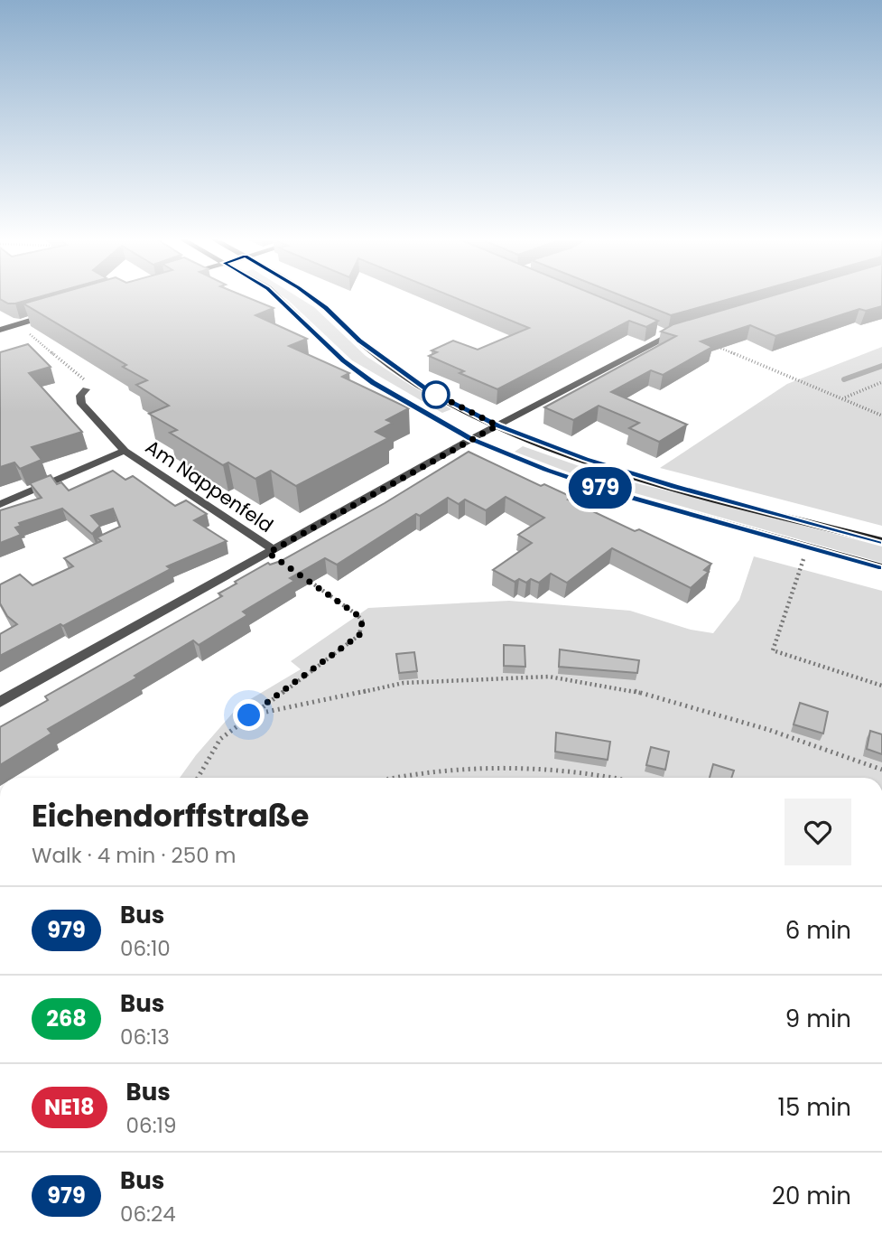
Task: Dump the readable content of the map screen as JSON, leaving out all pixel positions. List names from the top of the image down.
{
  "streets": {
    "street": ["Am Nappenfeld"]
  },
  "lines": ["bus line 979"],
  "page": {
    "on_map": "979",
    "heading": ["Eichendorffstraße", "Walk · 4 min · 250 m"],
    "list": [
      {
        "mark": "979",
        "name": "Bus",
        "note": "06:10",
        "value": "6 min"
      },
      {
        "mark": "268",
        "name": "Bus",
        "note": "06:13",
        "value": "9 min"
      },
      {
        "mark": "NE18",
        "name": "Bus",
        "note": "06:19",
        "value": "15 min"
      },
      {
        "mark": "979",
        "name": "Bus",
        "note": "06:24",
        "value": "20 min"
      }
    ]
  }
}
